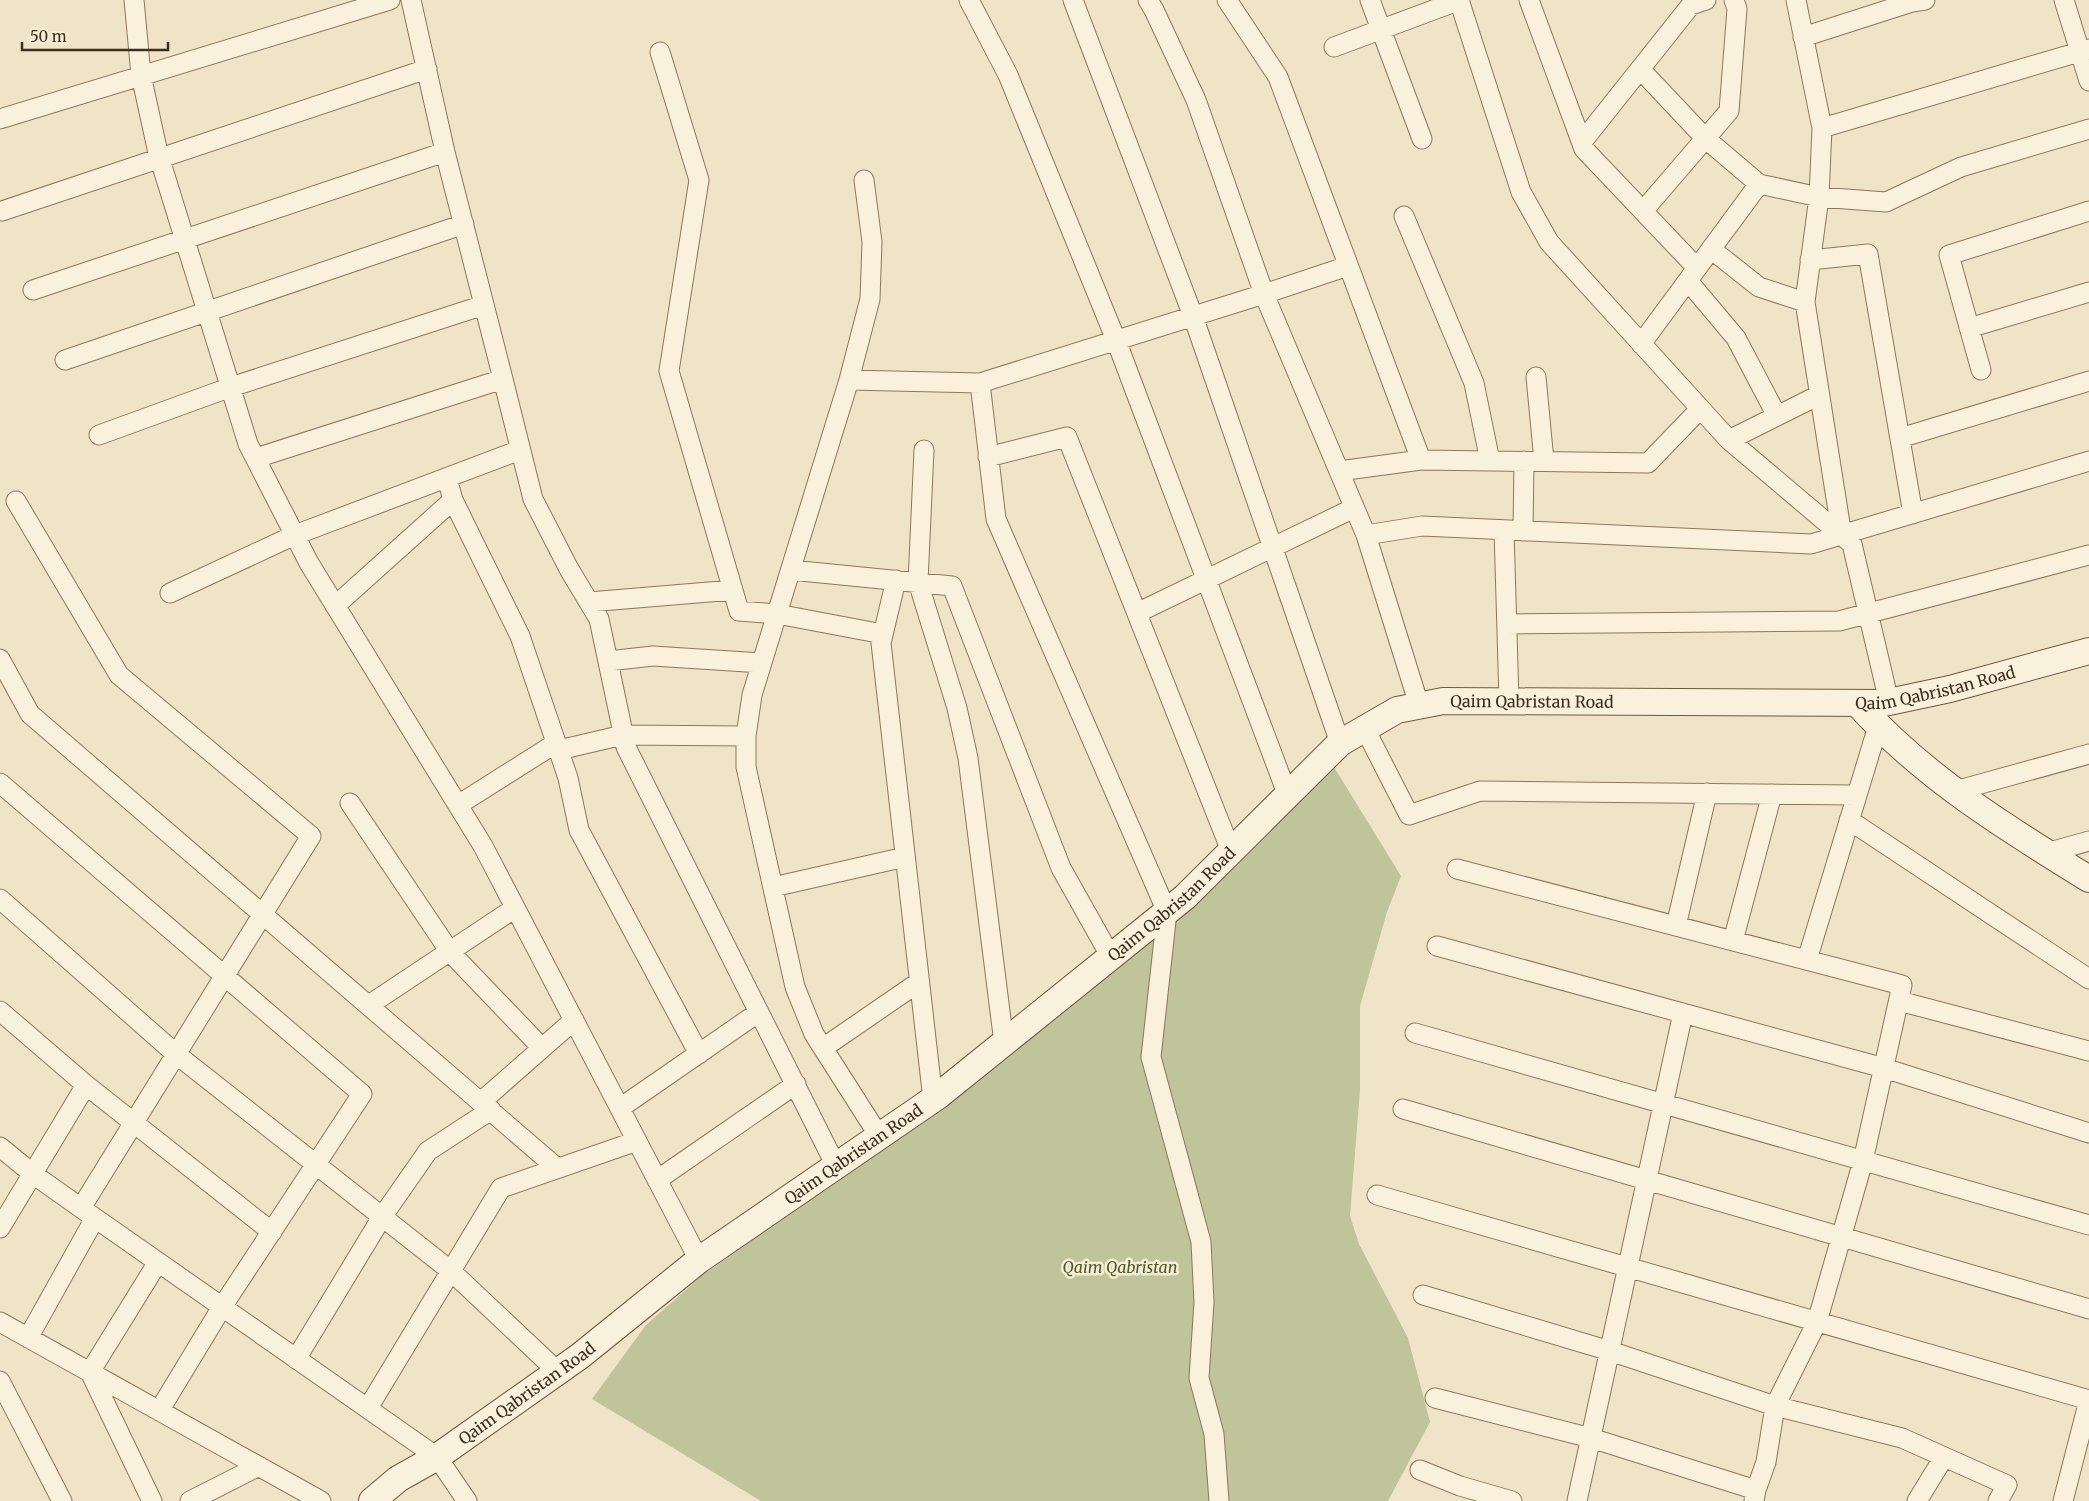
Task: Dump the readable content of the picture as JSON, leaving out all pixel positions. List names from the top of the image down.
{
  "streets": {
    "street": ["Qaim Qabristan Road"]
  },
  "parks": ["Qaim Qabristan"],
  "scale_bar": "50 m"
}
